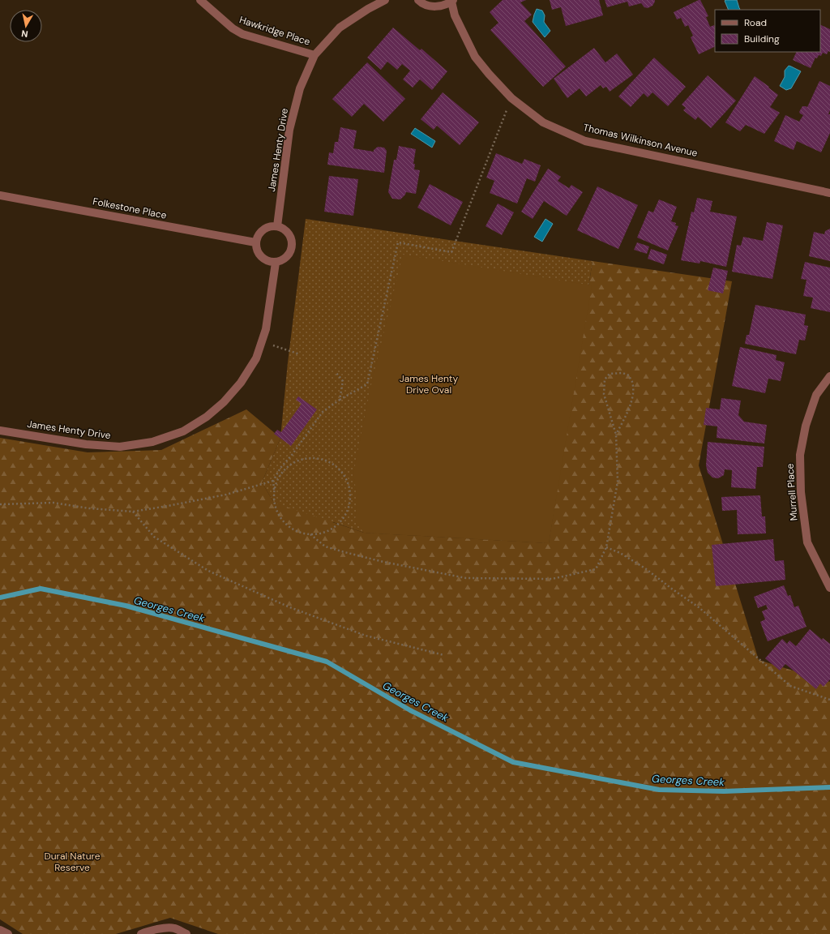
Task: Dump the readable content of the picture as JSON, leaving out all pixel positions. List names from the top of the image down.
{
  "streets": {
    "street": [
      "Hawkridge Place",
      "Thomas Wilkinson Avenue",
      "James Henty Drive",
      "Folkestone Place",
      "Murrell Place"
    ]
  },
  "crossings": [
    ["Hawkridge Place", "James Henty Drive"],
    ["James Henty Drive", "Folkestone Place"]
  ],
  "water": ["Georges Creek"],
  "parks": ["James Henty Drive Oval", "Dural Nature Reserve"],
  "legend": ["Road", "Building"],
  "north": "bottom"
}
